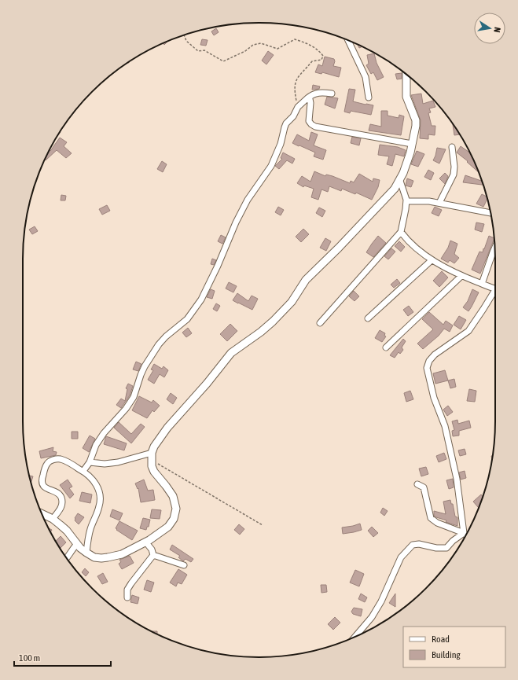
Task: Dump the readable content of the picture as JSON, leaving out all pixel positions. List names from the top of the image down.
{
  "legend": ["Road", "Building"],
  "scale_bar": "100 m",
  "north": "right"
}
